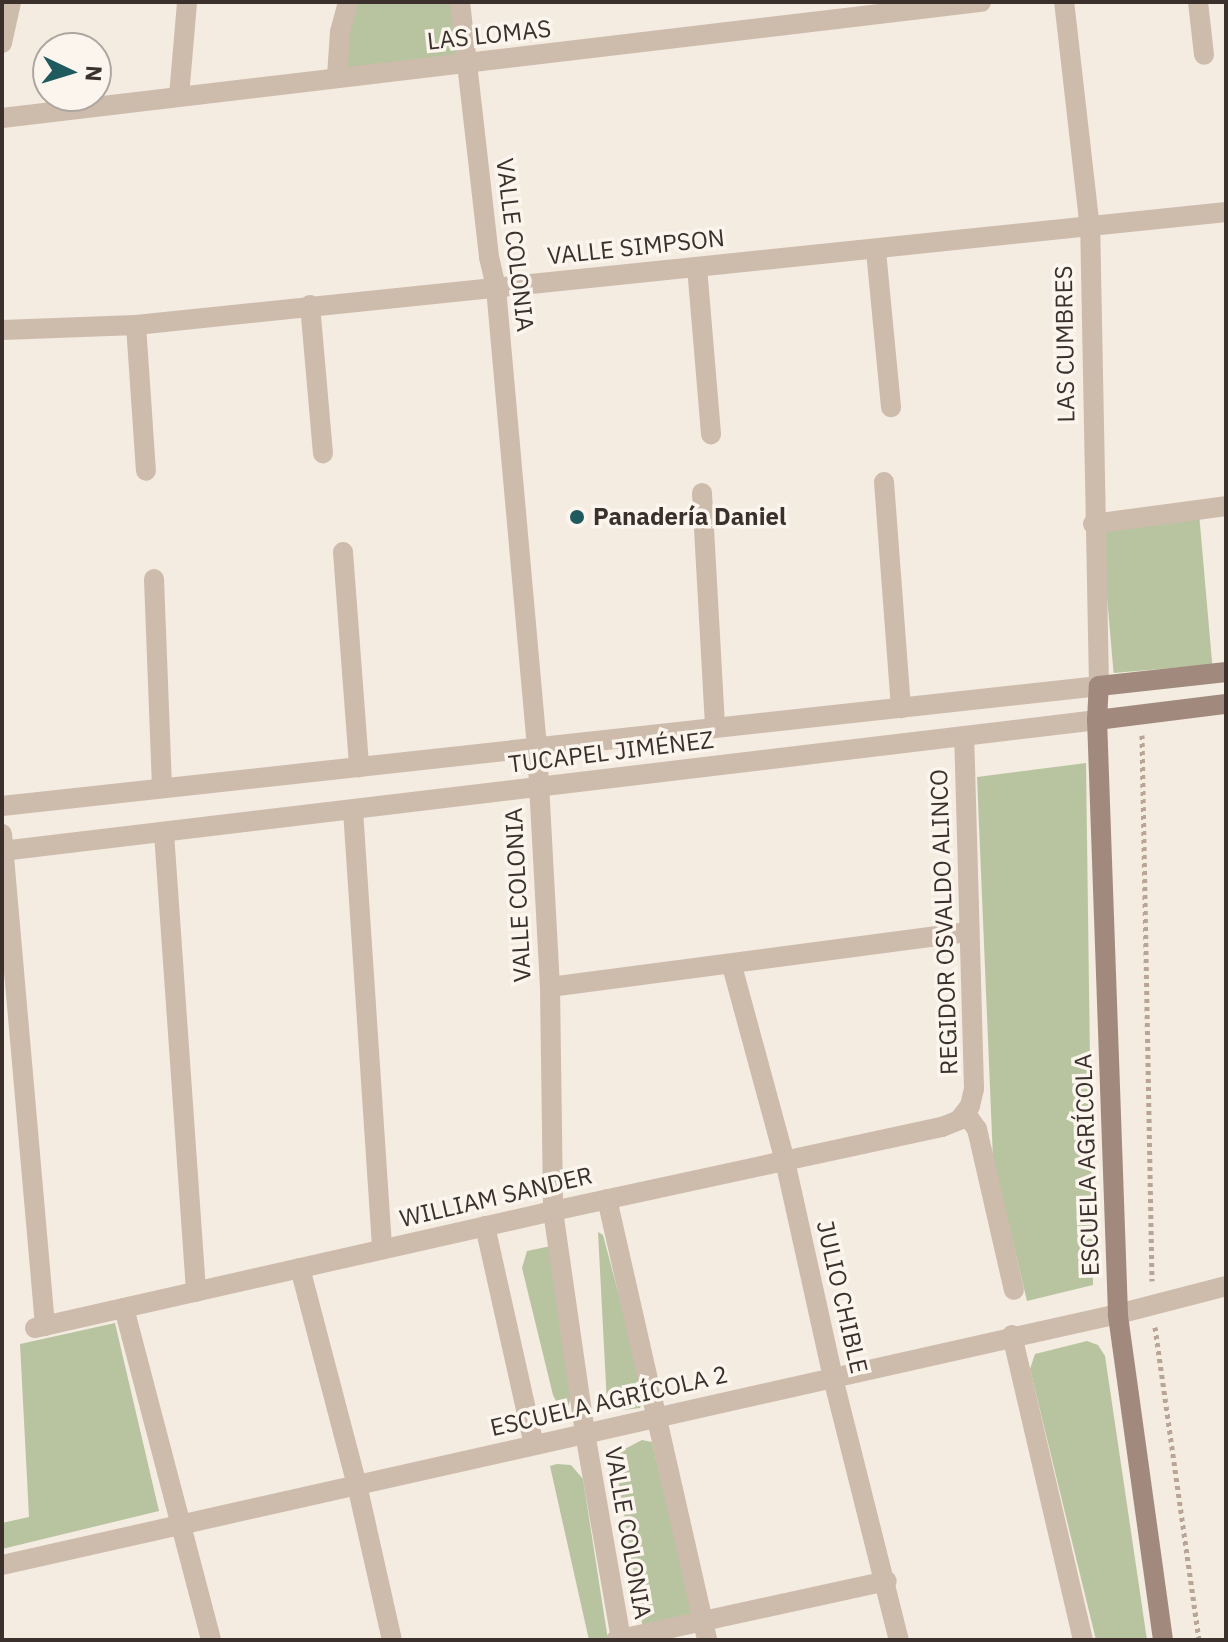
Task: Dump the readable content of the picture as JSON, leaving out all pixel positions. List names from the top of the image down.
{
  "streets": {
    "street": [
      "LAS LOMAS",
      "VALLE COLONIA",
      "VALLE SIMPSON",
      "LAS CUMBRES",
      "TUCAPEL JIMÉNEZ",
      "REGIDOR OSVALDO ALINCO",
      "ESCUELA AGRÍCOLA",
      "WILLIAM SANDER",
      "JULIO CHIBLE",
      "ESCUELA AGRÍCOLA 2"
    ]
  },
  "crossings": [
    ["LAS LOMAS", "VALLE COLONIA"],
    ["VALLE COLONIA", "VALLE SIMPSON"],
    ["VALLE COLONIA", "TUCAPEL JIMÉNEZ"],
    ["VALLE COLONIA", "WILLIAM SANDER"],
    ["VALLE COLONIA", "ESCUELA AGRÍCOLA 2"],
    ["VALLE SIMPSON", "LAS CUMBRES"],
    ["LAS CUMBRES", "TUCAPEL JIMÉNEZ"],
    ["LAS CUMBRES", "ESCUELA AGRÍCOLA"],
    ["TUCAPEL JIMÉNEZ", "REGIDOR OSVALDO ALINCO"],
    ["TUCAPEL JIMÉNEZ", "ESCUELA AGRÍCOLA"],
    ["TUCAPEL JIMÉNEZ", "WILLIAM SANDER"],
    ["REGIDOR OSVALDO ALINCO", "WILLIAM SANDER"],
    ["ESCUELA AGRÍCOLA", "ESCUELA AGRÍCOLA 2"],
    ["WILLIAM SANDER", "JULIO CHIBLE"],
    ["JULIO CHIBLE", "ESCUELA AGRÍCOLA 2"]
  ],
  "places": ["Panadería Daniel"],
  "north": "right"
}
